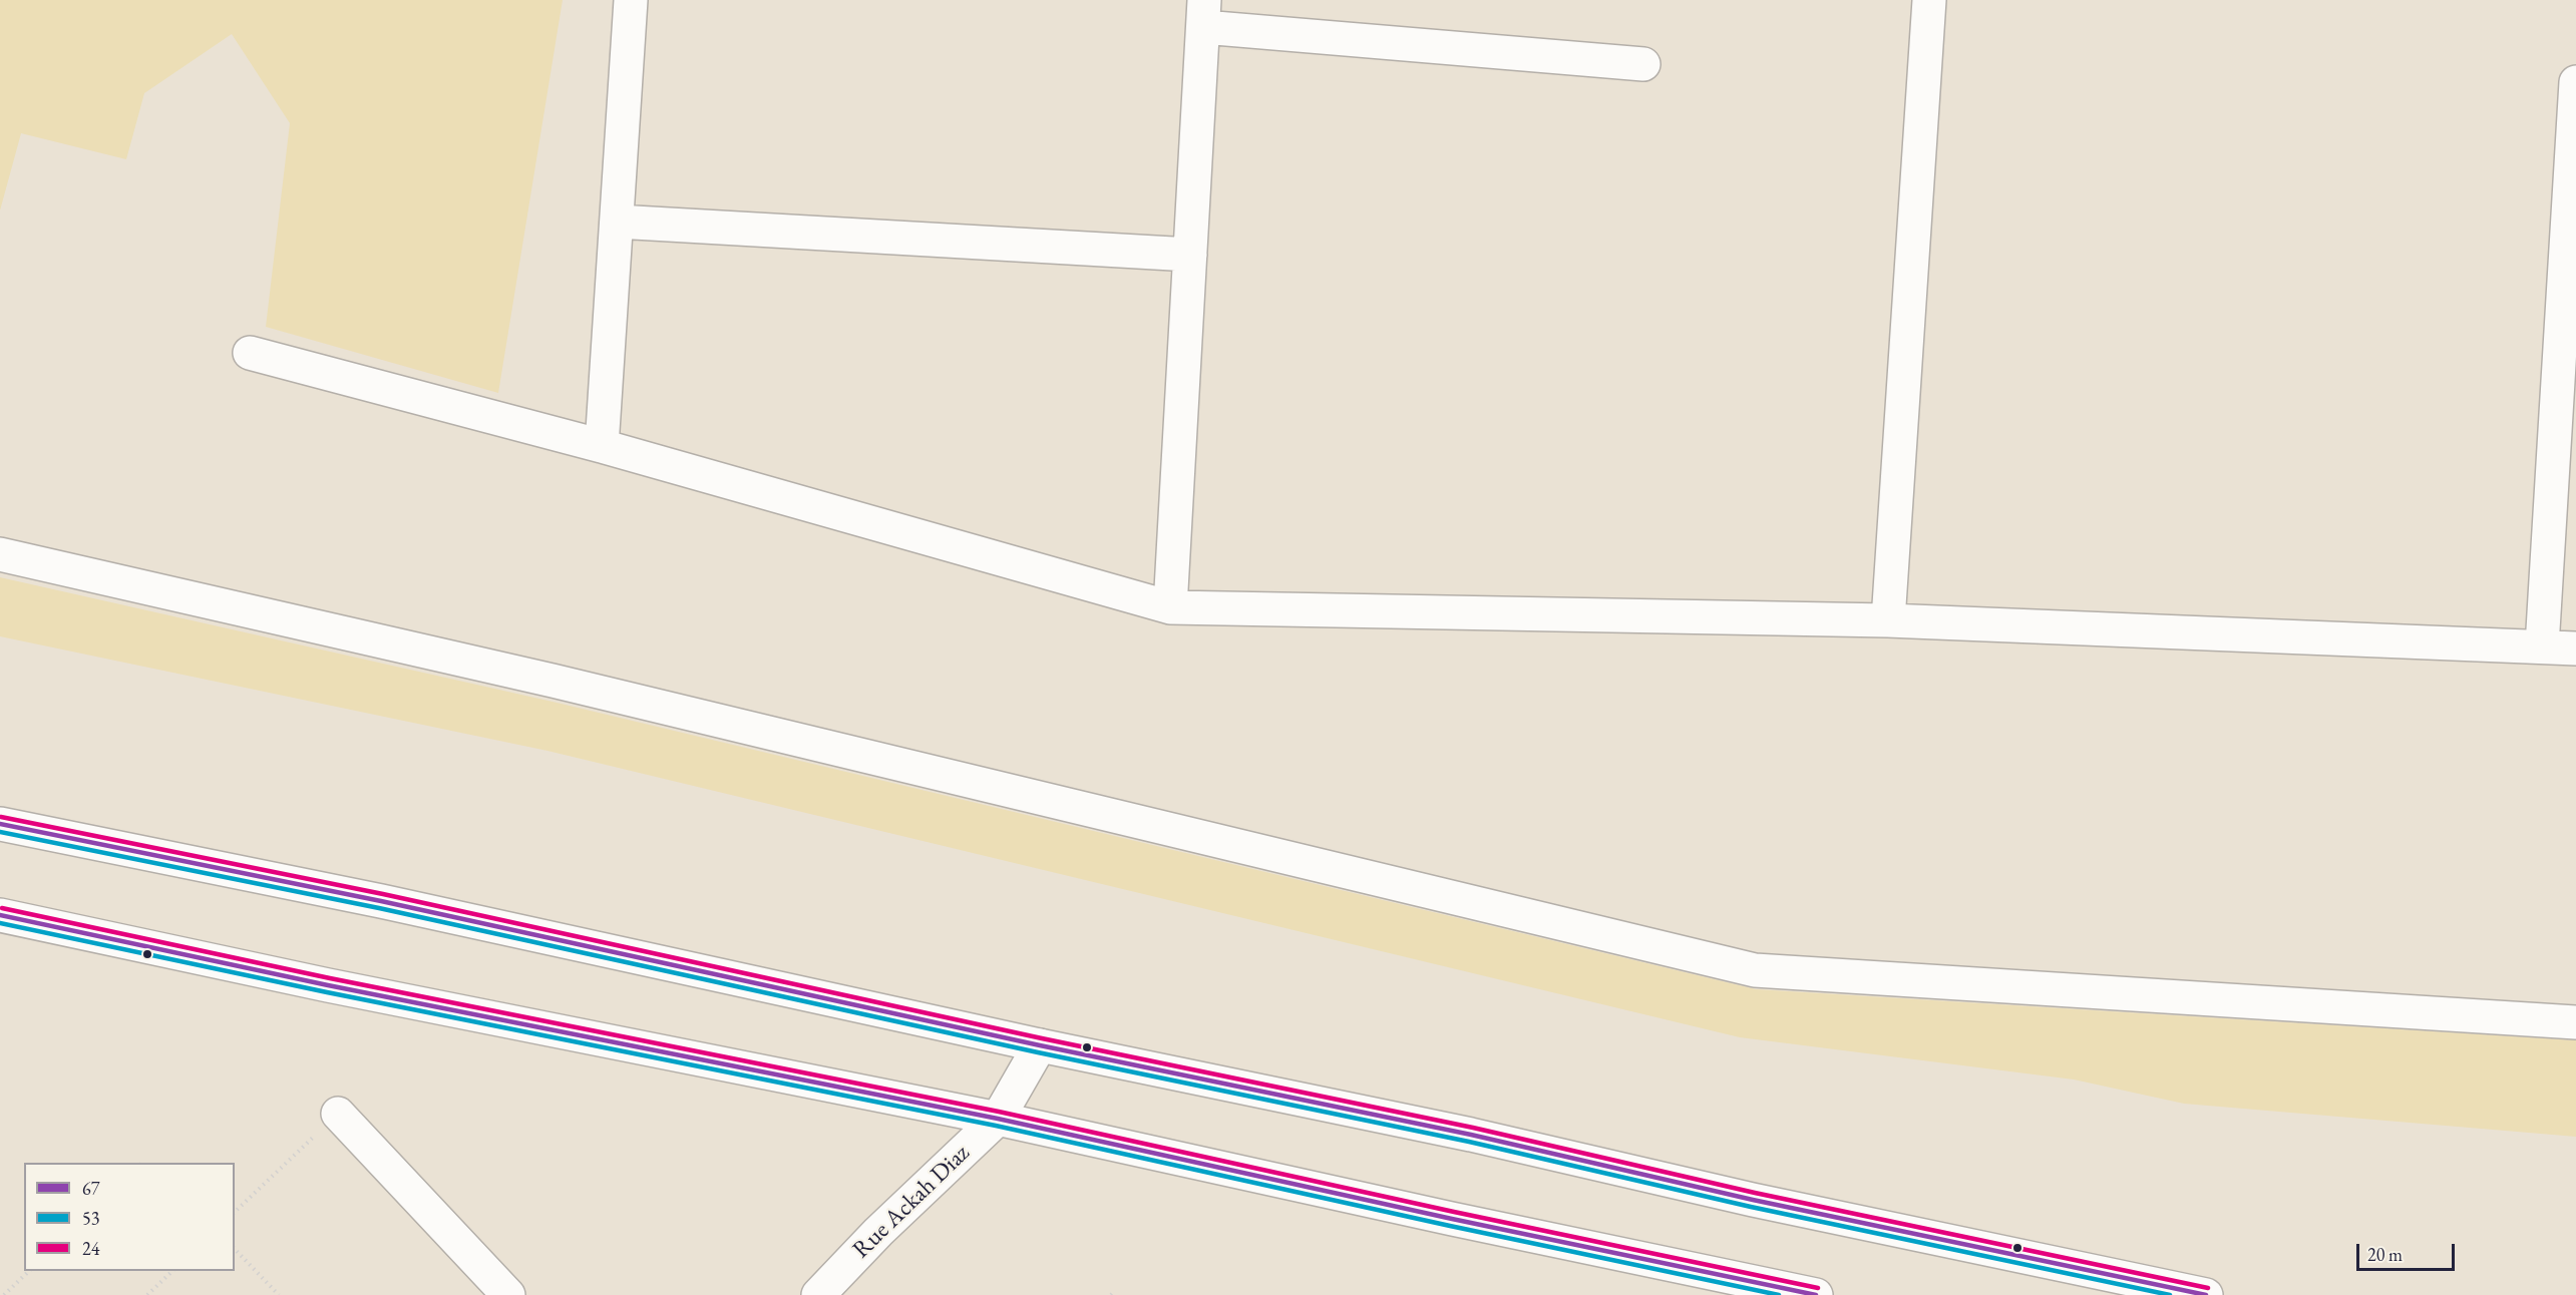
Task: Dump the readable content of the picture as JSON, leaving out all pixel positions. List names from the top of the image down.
{
  "streets": {
    "main road": ["Rue Ackah Diaz"]
  },
  "lines": ["transit line 24", "transit line 67", "transit line 53"],
  "legend": ["67", "53", "24"],
  "scale_bar": "20 m"
}
